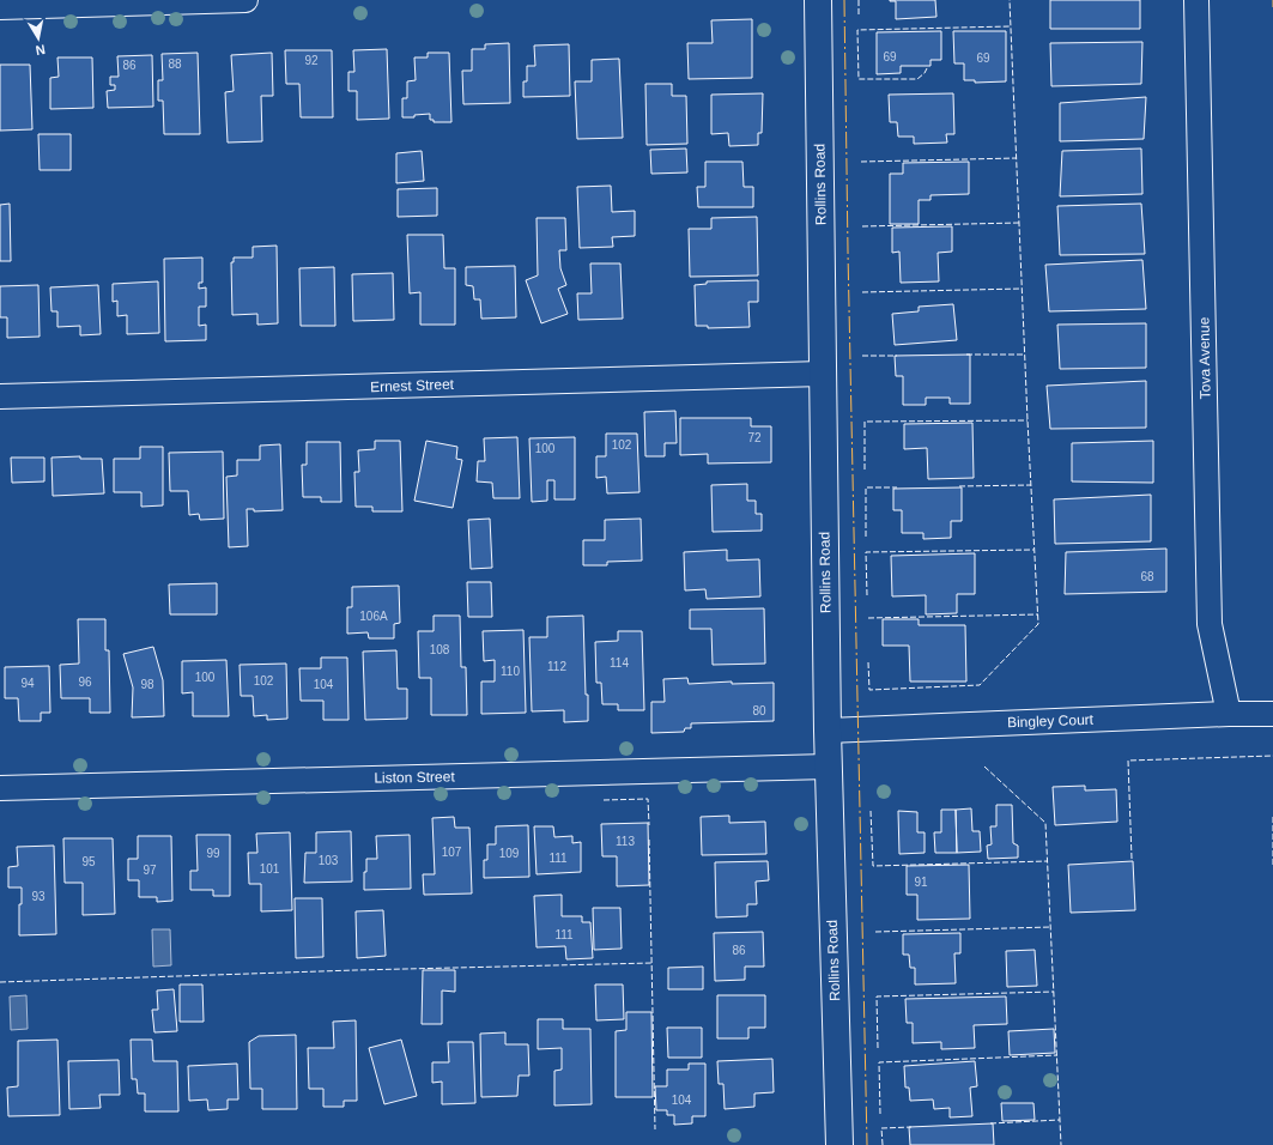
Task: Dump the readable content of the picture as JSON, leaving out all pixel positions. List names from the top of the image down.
{
  "streets": {
    "street": [
      "Rollins Road",
      "Tova Avenue",
      "Ernest Street",
      "Bingley Court",
      "Liston Street"
    ]
  },
  "crossings": [
    ["Rollins Road", "Ernest Street"],
    ["Rollins Road", "Bingley Court"],
    ["Rollins Road", "Liston Street"],
    ["Tova Avenue", "Bingley Court"]
  ],
  "house_numbers": [
    "69",
    "69",
    "92",
    "88",
    "86",
    "72",
    "102",
    "100",
    "68",
    "106A",
    "108",
    "114",
    "112",
    "110",
    "100",
    "102",
    "96",
    "94",
    "98",
    "104",
    "80",
    "113",
    "107",
    "99",
    "109",
    "111",
    "103",
    "95",
    "101",
    "97",
    "91",
    "93",
    "111",
    "86",
    "104"
  ],
  "north": "bottom"
}
